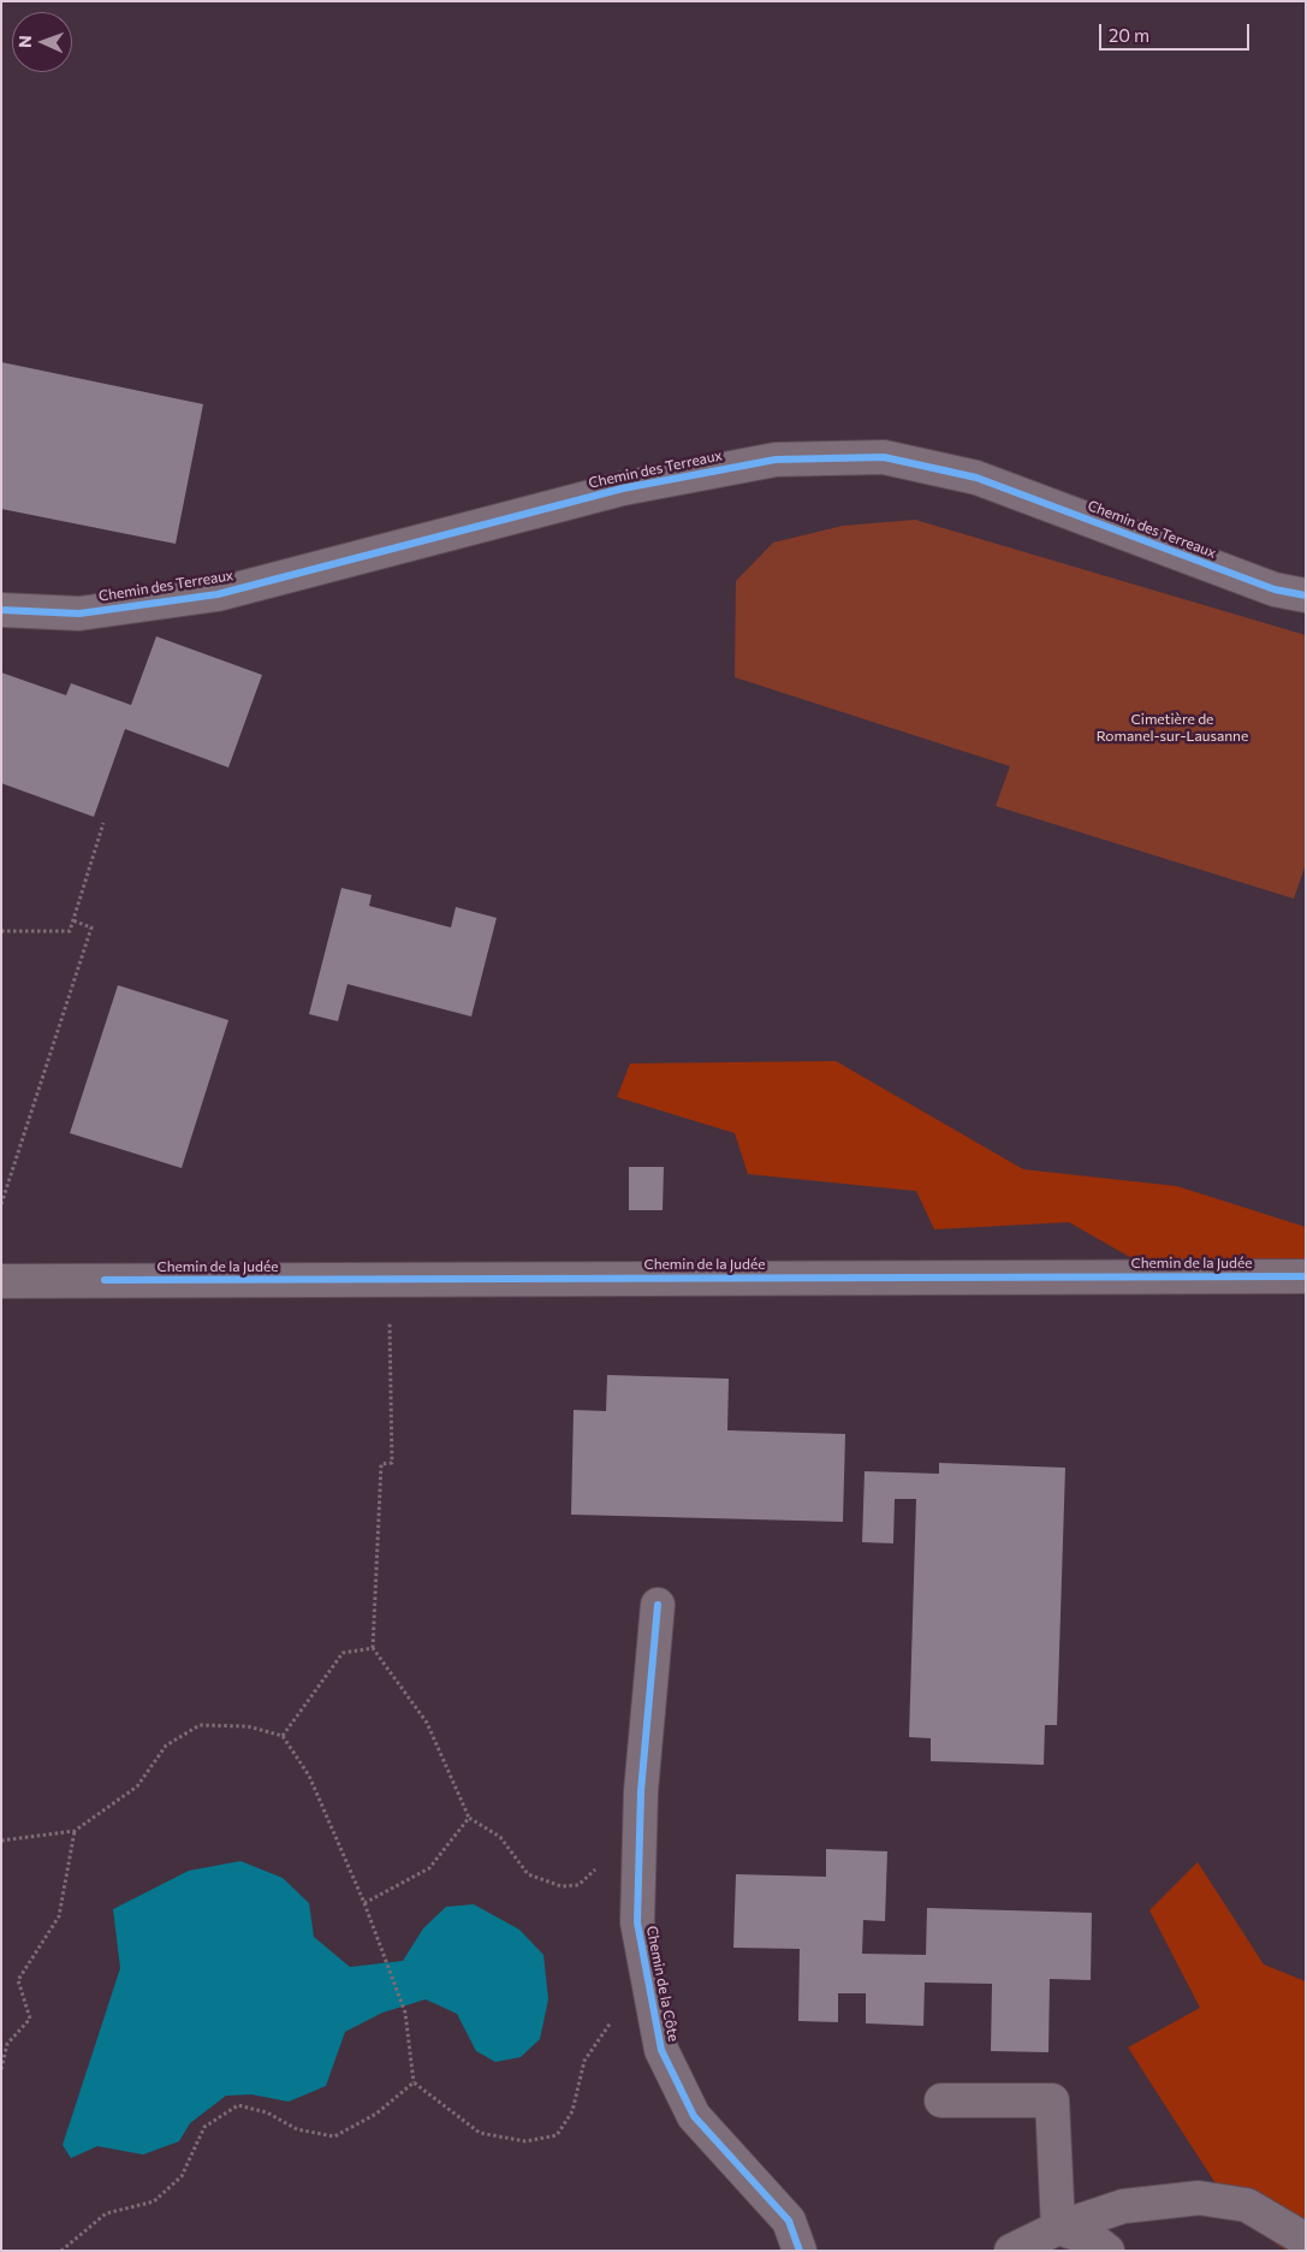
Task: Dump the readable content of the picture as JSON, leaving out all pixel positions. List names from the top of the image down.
{
  "streets": {
    "street": ["Chemin des Terreaux", "Chemin de la Judée", "Chemin de la Côte"]
  },
  "parks": ["Cimetière de Romanel-sur-Lausanne"],
  "scale_bar": "20 m",
  "north": "left"
}
